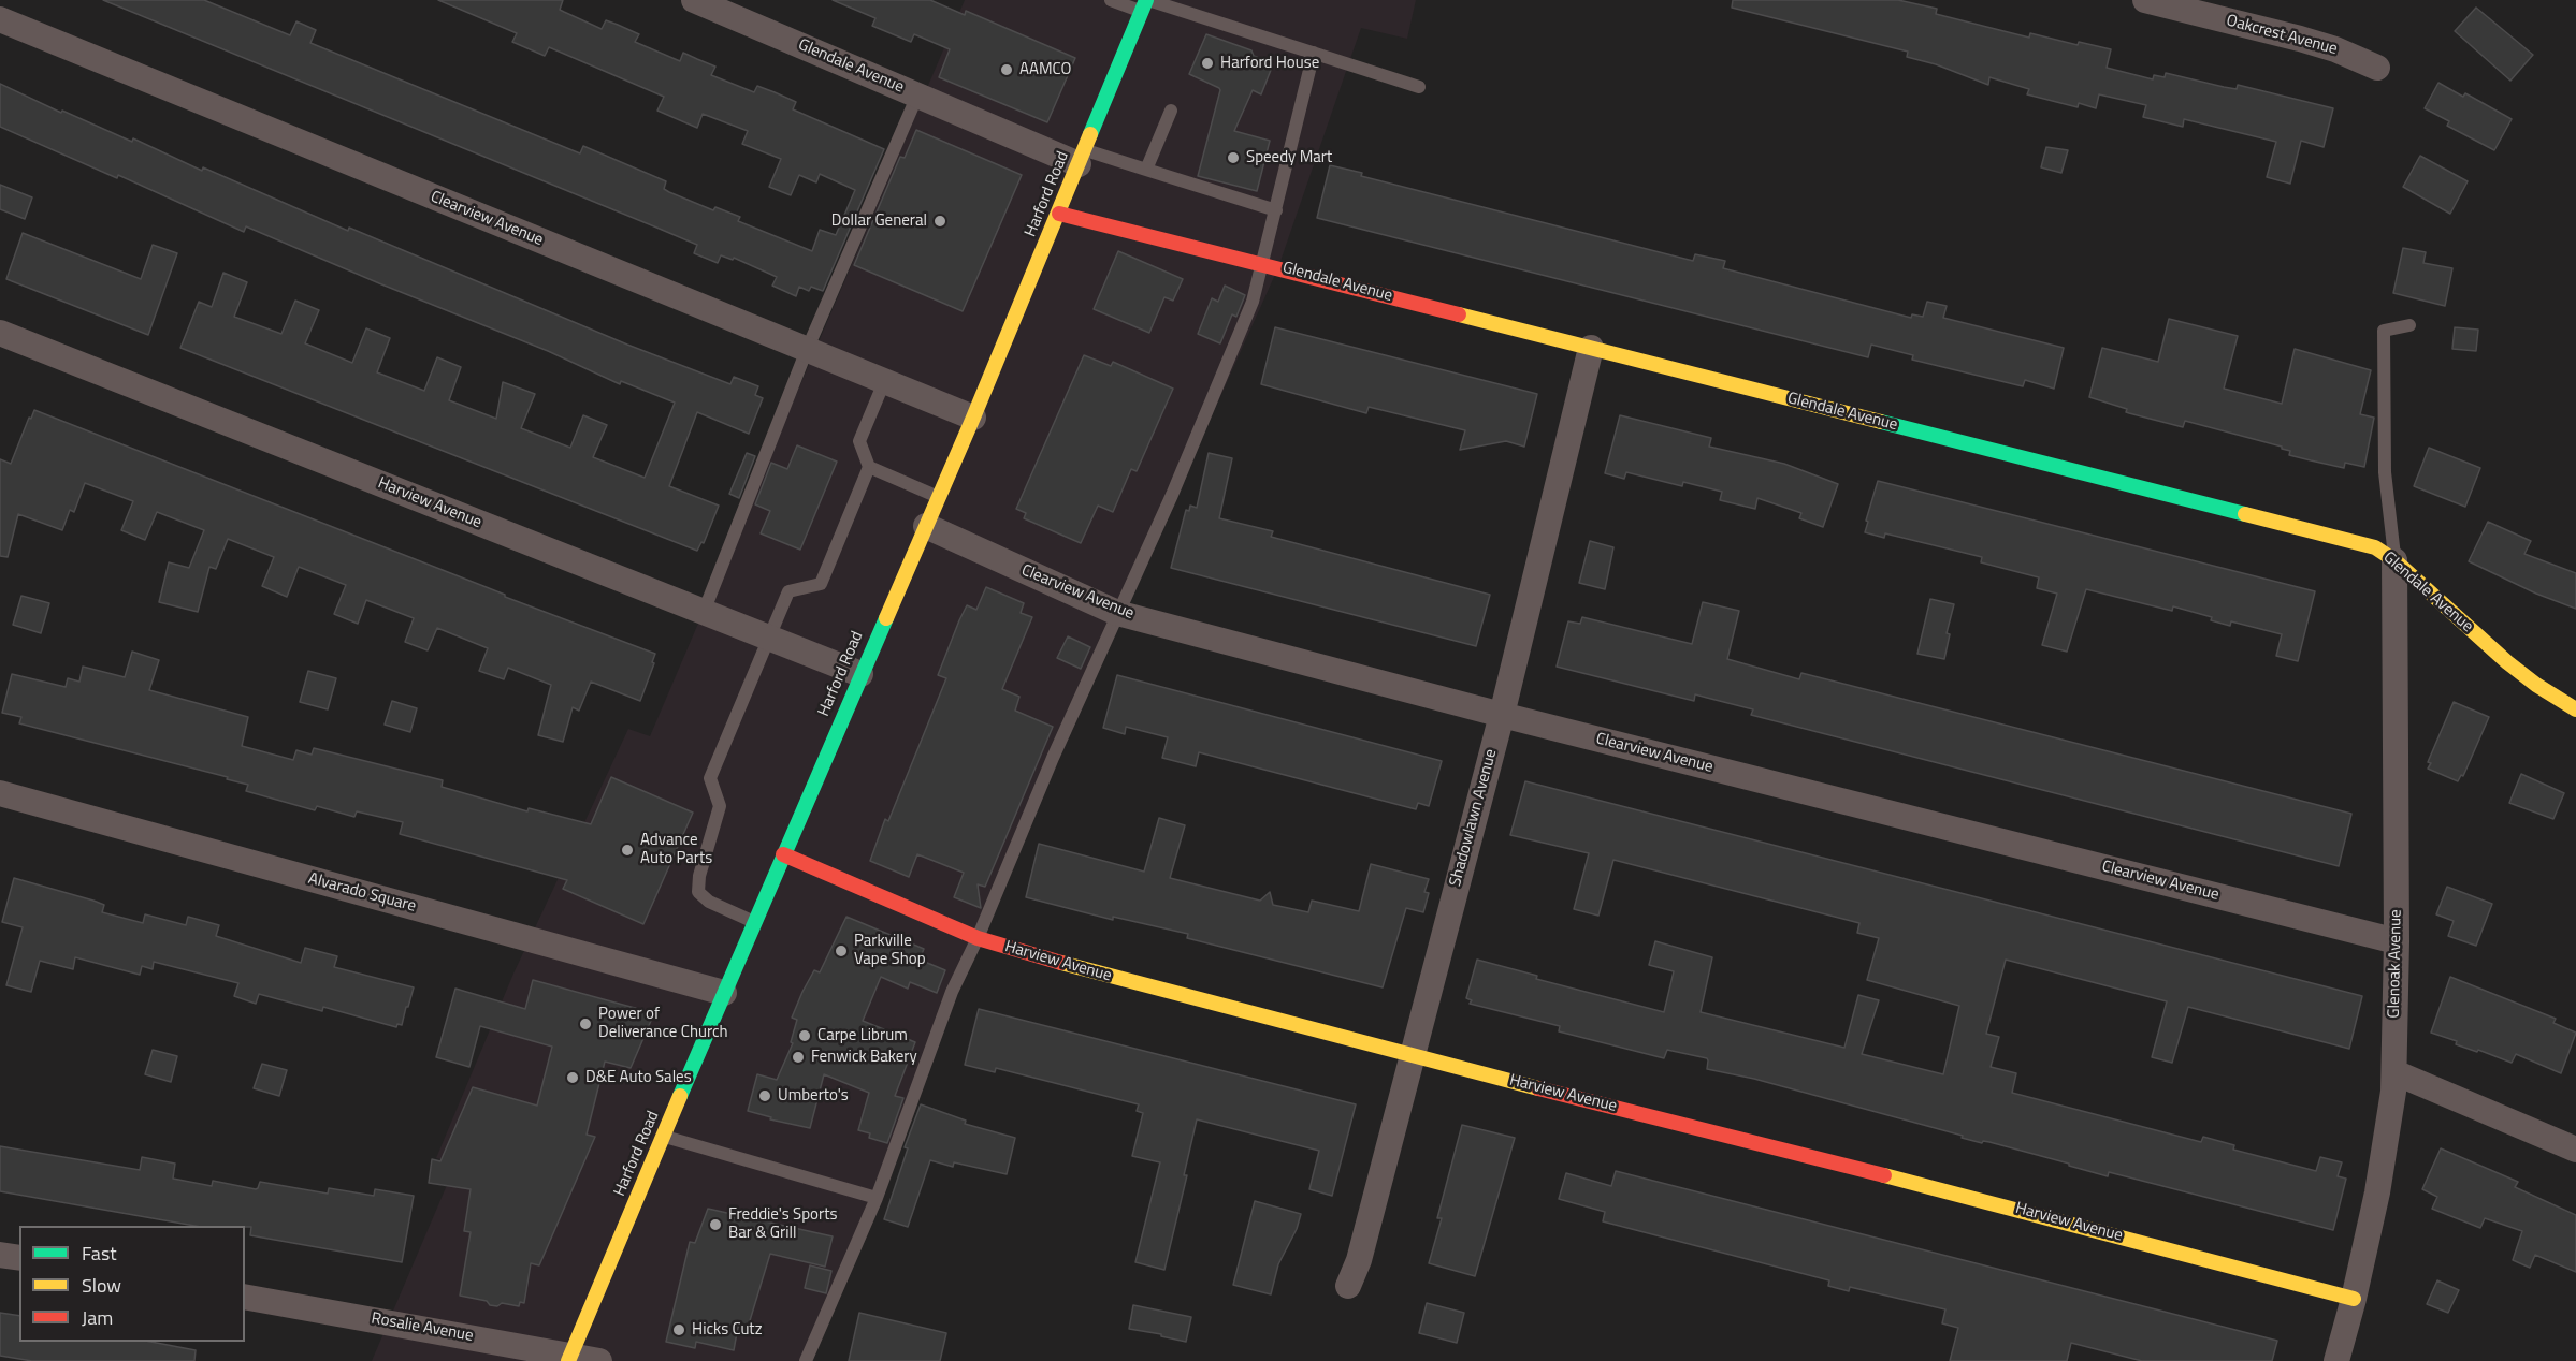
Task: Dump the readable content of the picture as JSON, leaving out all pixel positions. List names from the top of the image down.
{
  "streets": {
    "street": [
      "Oakcrest Avenue",
      "Glendale Avenue",
      "Harford Road",
      "Clearview Avenue",
      "Harview Avenue",
      "Shadowlawn Avenue",
      "Alvarado Square",
      "Glenoak Avenue",
      "Rosalie Avenue"
    ]
  },
  "crossings": [
    ["Glendale Avenue", "Harford Road"],
    ["Glendale Avenue", "Shadowlawn Avenue"],
    ["Glendale Avenue", "Glenoak Avenue"],
    ["Harford Road", "Clearview Avenue"],
    ["Harford Road", "Harview Avenue"],
    ["Harford Road", "Alvarado Square"],
    ["Harford Road", "Rosalie Avenue"],
    ["Clearview Avenue", "Shadowlawn Avenue"],
    ["Clearview Avenue", "Glenoak Avenue"],
    ["Harview Avenue", "Shadowlawn Avenue"],
    ["Harview Avenue", "Glenoak Avenue"]
  ],
  "places": [
    "Harford House",
    "AAMCO",
    "Speedy Mart",
    "Dollar General",
    "Advance Auto Parts",
    "Parkville Vape Shop",
    "Power of Deliverance Church",
    "Carpe Librum",
    "Fenwick Bakery",
    "D&E Auto Sales",
    "Umberto's",
    "Freddie's Sports Bar & Grill",
    "Hicks Cutz"
  ],
  "legend": ["Fast", "Slow", "Jam"]
}
